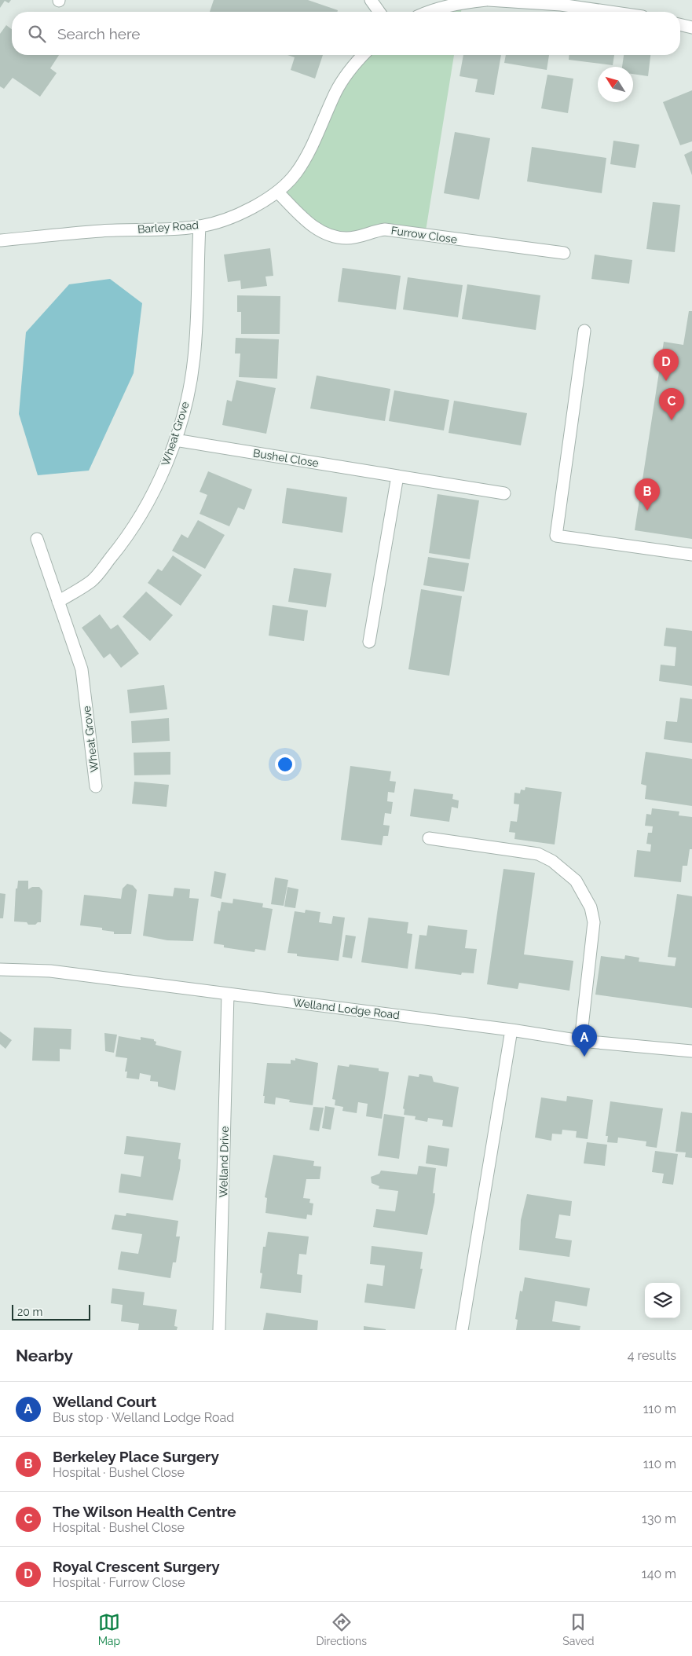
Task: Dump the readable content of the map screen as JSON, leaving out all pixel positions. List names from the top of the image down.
{
  "streets": {
    "street": [
      "Barley Road",
      "Furrow Close",
      "Wheat Grove",
      "Bushel Close",
      "Welland Lodge Road",
      "Welland Drive"
    ]
  },
  "crossings": [
    ["Barley Road", "Furrow Close"],
    ["Barley Road", "Wheat Grove"],
    ["Wheat Grove", "Bushel Close"],
    ["Welland Lodge Road", "Welland Drive"]
  ],
  "scale_bar": "20 m",
  "north": "top left",
  "page": {
    "search": "Search here",
    "pins": [
      "D",
      "C",
      "B",
      "A"
    ],
    "scale": "20 m",
    "heading": ["Nearby", "4 results"],
    "list": [
      {
        "mark": "A",
        "name": "Welland Court",
        "note": "Bus stop · Welland Lodge Road",
        "value": "110 m"
      },
      {
        "mark": "B",
        "name": "Berkeley Place Surgery",
        "note": "Hospital · Bushel Close",
        "value": "110 m"
      },
      {
        "mark": "C",
        "name": "The Wilson Health Centre",
        "note": "Hospital · Bushel Close",
        "value": "130 m"
      },
      {
        "mark": "D",
        "name": "Royal Crescent Surgery",
        "note": "Hospital · Furrow Close",
        "value": "140 m"
      }
    ],
    "nav": ["Map", "Directions", "Saved"]
  }
}
